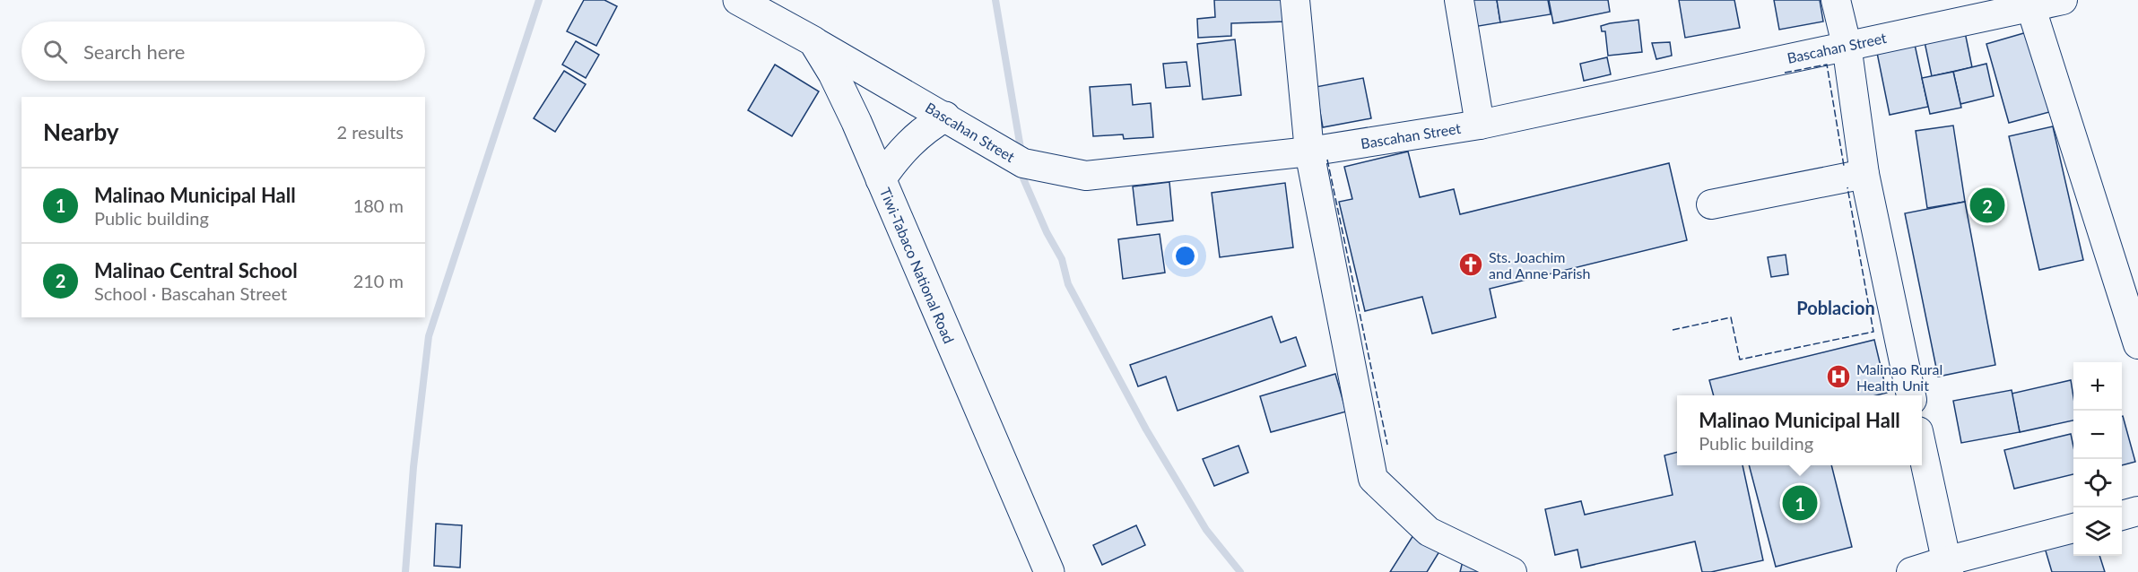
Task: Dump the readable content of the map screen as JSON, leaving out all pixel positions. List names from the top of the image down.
{
  "streets": {
    "main road": ["Tiwi-Tabaco National Road"],
    "street": ["Bascahan Street"]
  },
  "crossings": [
    ["Bascahan Street", "Tiwi-Tabaco National Road"]
  ],
  "districts": ["Poblacion"],
  "places": {
    "church": ["Sts. Joachim and Anne Parish"],
    "hospital": ["Malinao Rural Health Unit"]
  },
  "page": {
    "search": "Search here",
    "heading": ["Nearby", "2 results"],
    "list": [
      {
        "mark": "1",
        "name": "Malinao Municipal Hall",
        "note": "Public building",
        "value": "180 m"
      },
      {
        "mark": "2",
        "name": "Malinao Central School",
        "note": "School · Bascahan Street",
        "value": "210 m"
      }
    ],
    "pins": ["2", "1"],
    "map_buttons": ["+", "−"],
    "popup": ["Malinao Municipal Hall", "Public building"]
  }
}
